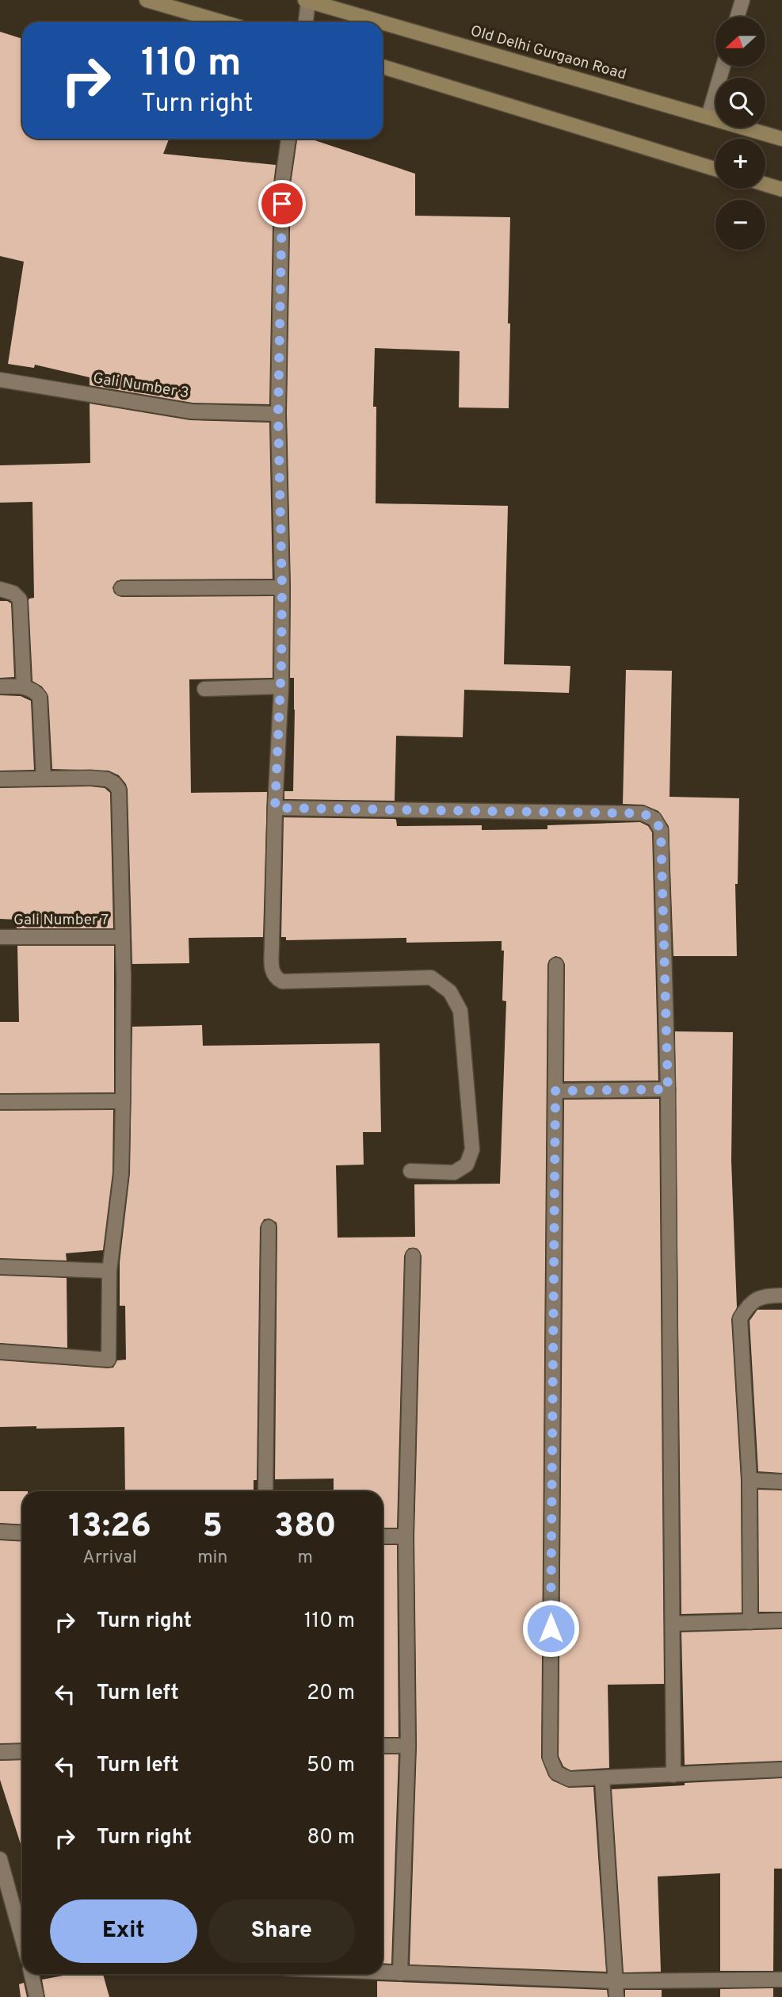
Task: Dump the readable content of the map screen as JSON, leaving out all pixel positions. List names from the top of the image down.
{
  "streets": {
    "main road": ["Old Delhi Gurgaon Road"],
    "street": ["Gali Number 3", "Gali Number 7"]
  },
  "north": "left",
  "page": {
    "map_buttons": ["+", "−"],
    "turn": ["110 m", "Turn right"],
    "eta": [
      "13:26",
      "Arrival",
      "5",
      "min",
      "380",
      "m"
    ],
    "list": [
      {
        "name": "Turn right",
        "value": "110 m"
      },
      {
        "name": "Turn left",
        "value": "20 m"
      },
      {
        "name": "Turn left",
        "value": "50 m"
      },
      {
        "name": "Turn right",
        "value": "80 m"
      }
    ],
    "buttons": ["Exit", "Share"]
  }
}
